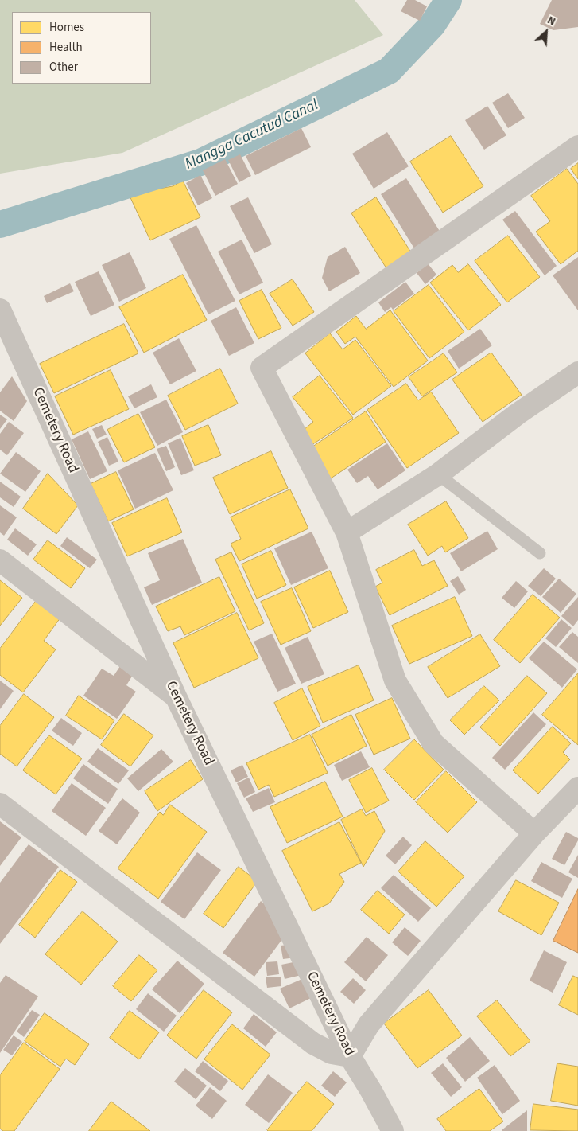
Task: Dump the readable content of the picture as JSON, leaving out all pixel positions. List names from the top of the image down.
{
  "streets": {
    "street": ["Cemetery Road"]
  },
  "water": ["Mangga Cacutud Canal"],
  "legend": ["Homes", "Health", "Other"],
  "north": "top right"
}
